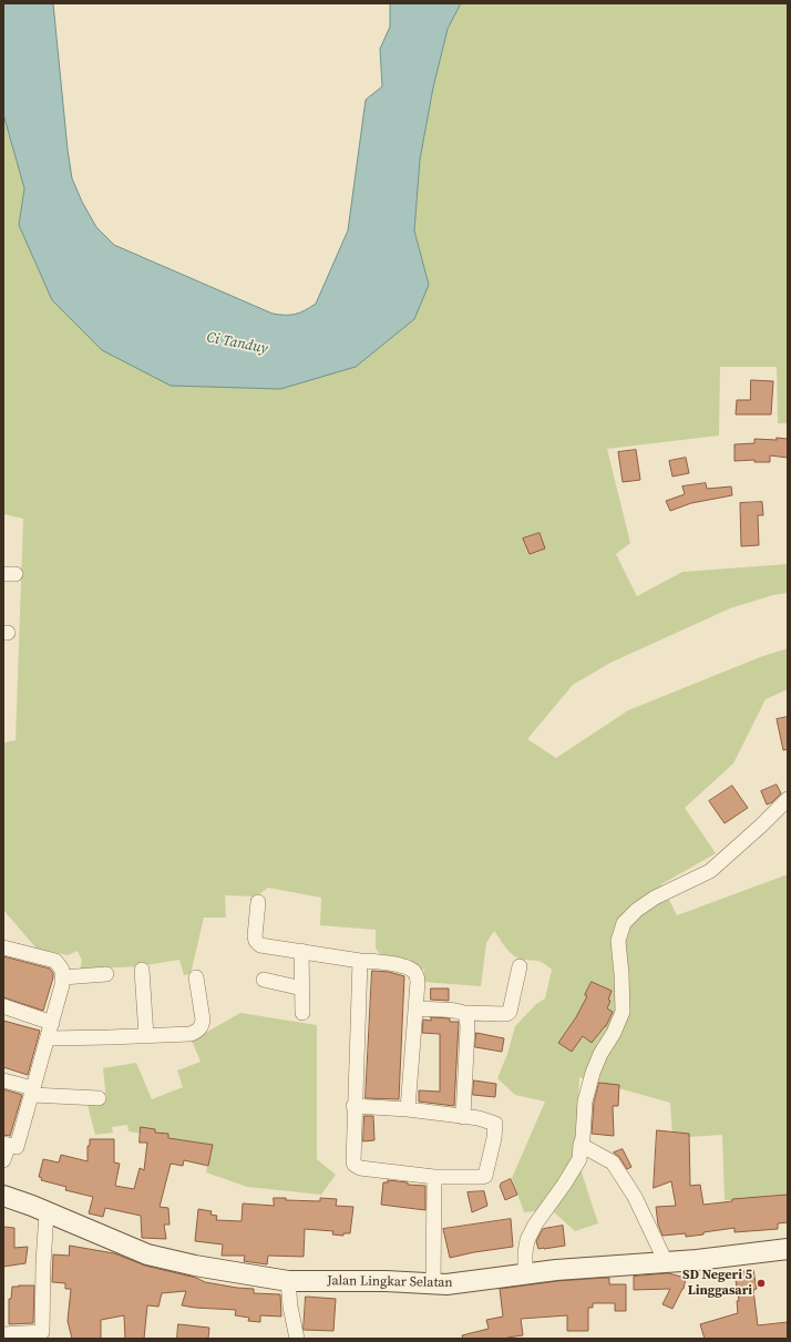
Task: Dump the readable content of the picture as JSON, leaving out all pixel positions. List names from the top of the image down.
{
  "streets": {
    "street": ["Jalan Lingkar Selatan"]
  },
  "water": ["Ci Tanduy"],
  "places": ["SD Negeri 5 Linggasari"]
}
